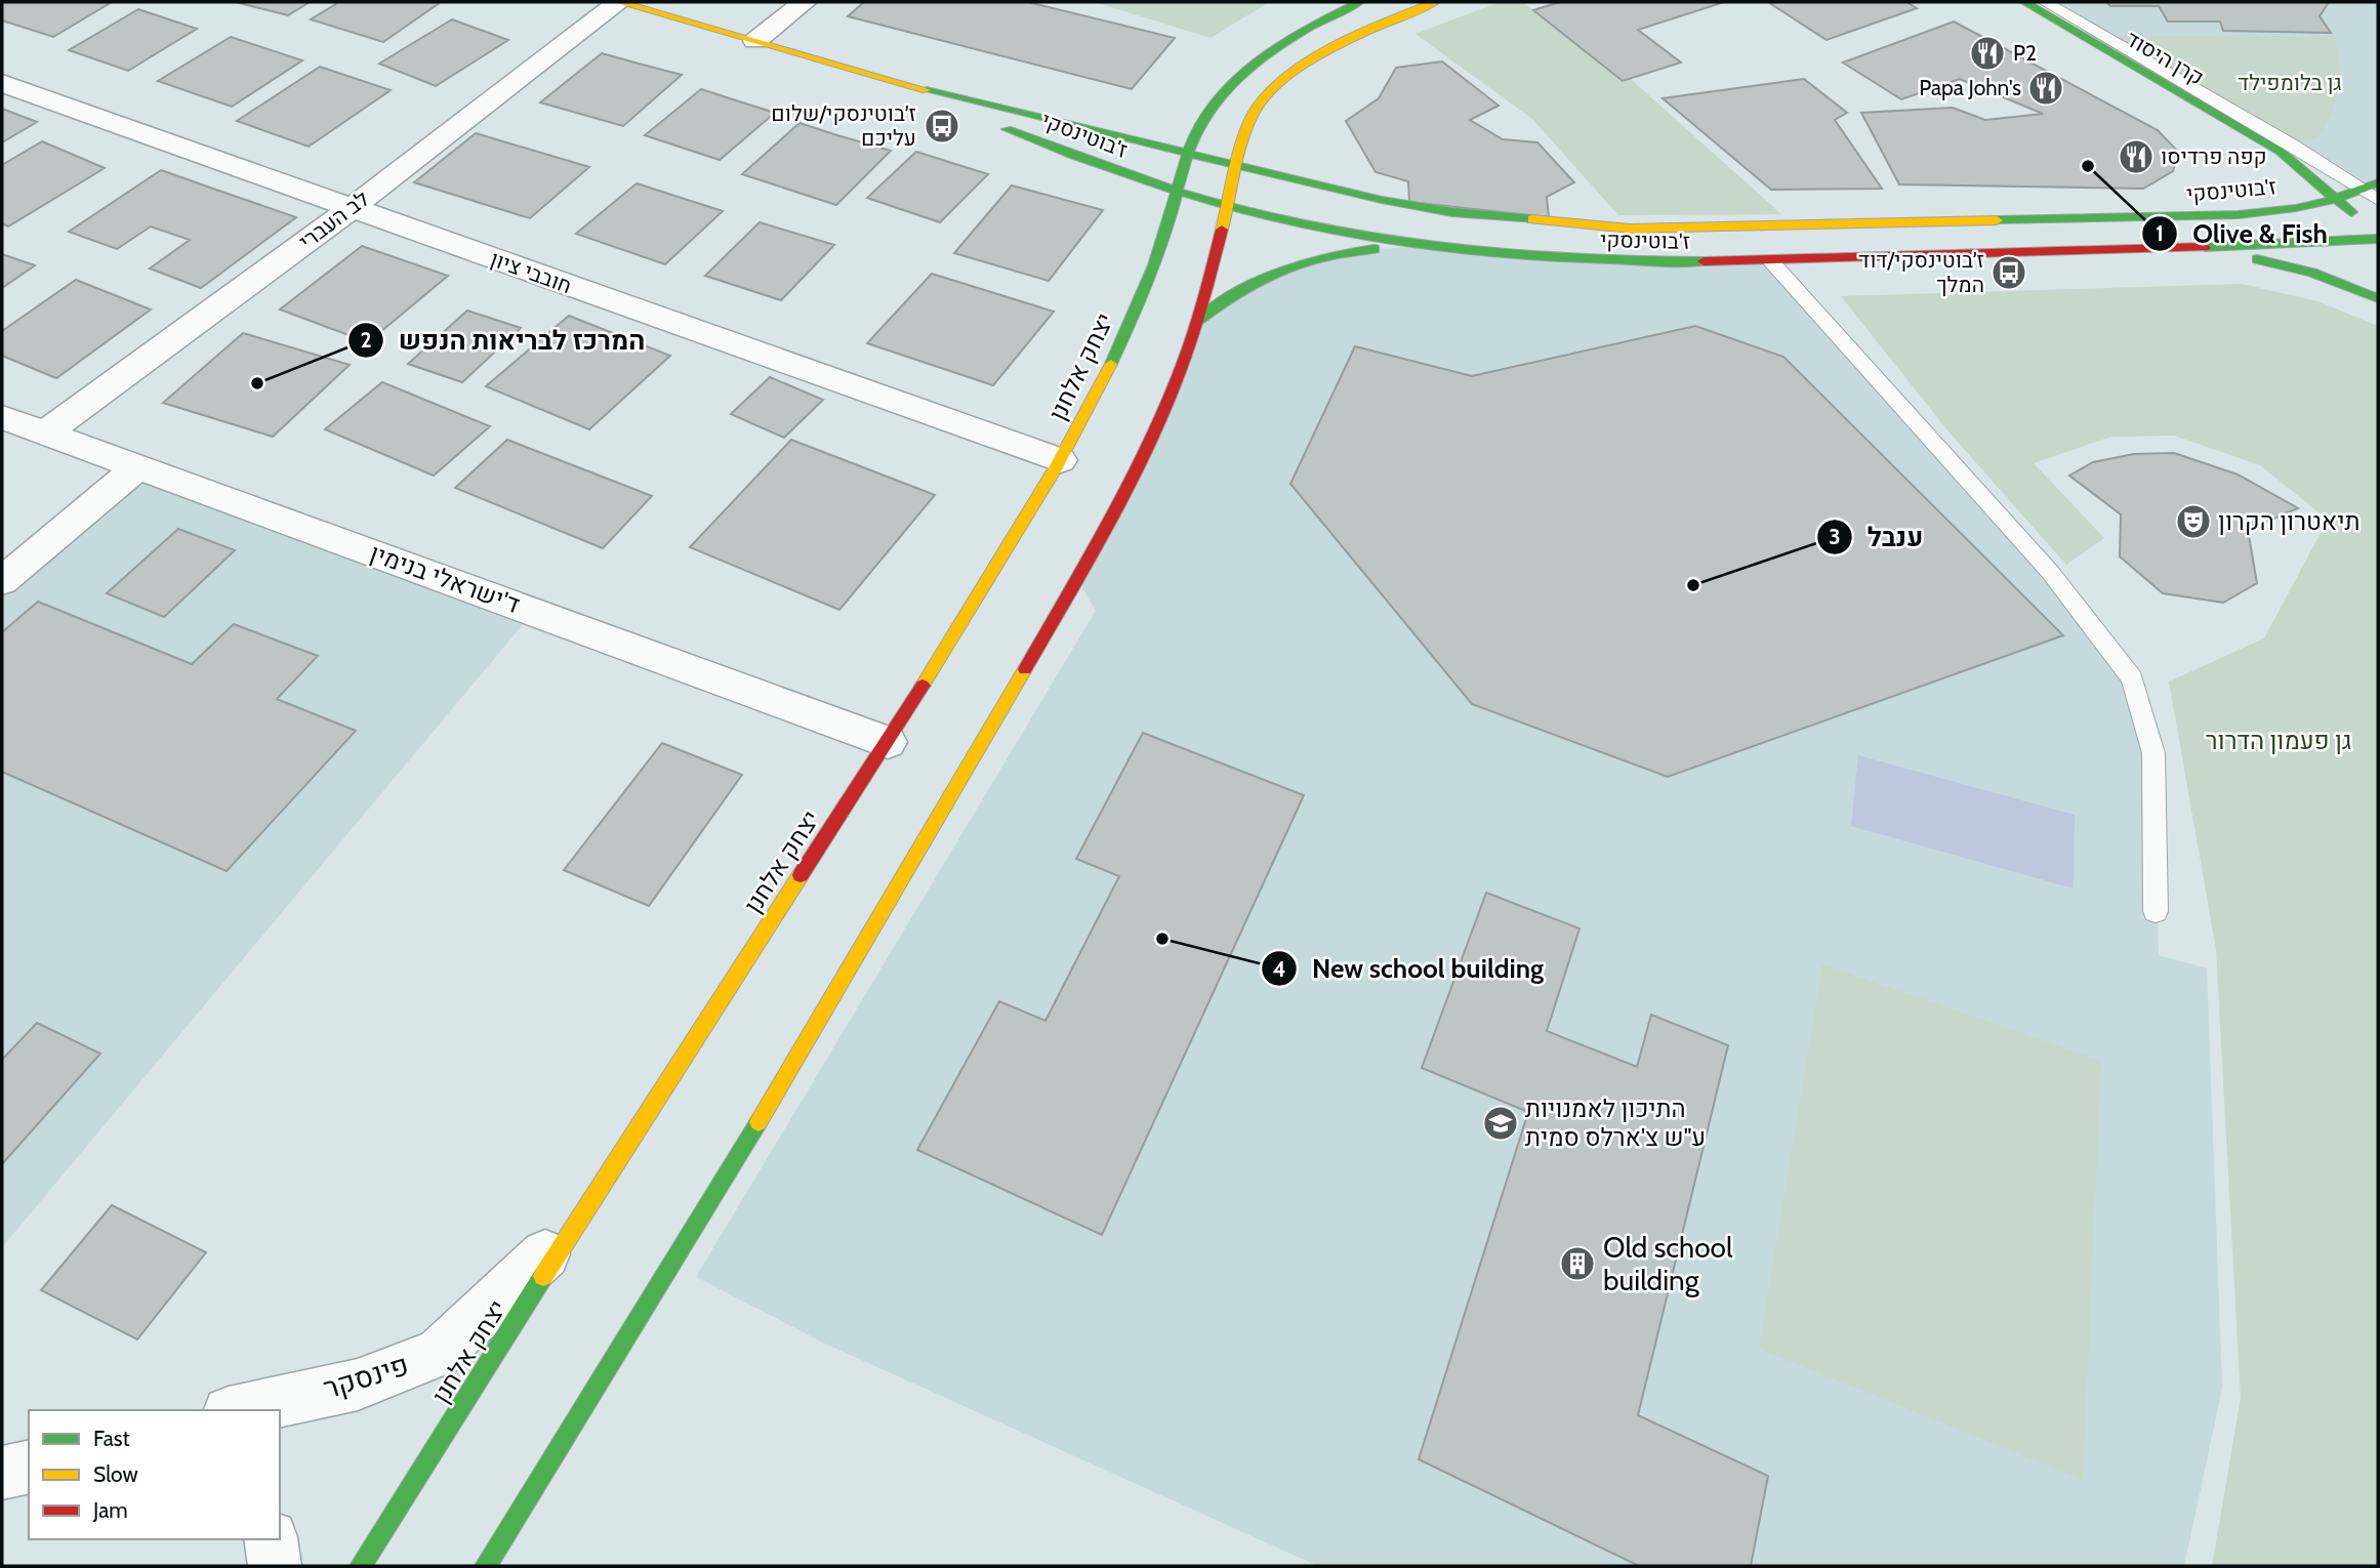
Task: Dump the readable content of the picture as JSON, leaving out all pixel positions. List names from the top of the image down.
{
  "streets": {
    "street": [
      "קרן היסוד",
      "ז'בוטינסקי",
      "לב העברי",
      "חובבי ציון",
      "יצחק אלחנן",
      "ד'ישראלי בנימין",
      "פינסקר"
    ]
  },
  "crossings": [
    ["קרן היסוד", "ז'בוטינסקי"],
    ["ז'בוטינסקי", "לב העברי"],
    ["ז'בוטינסקי", "יצחק אלחנן"],
    ["לב העברי", "חובבי ציון"],
    ["לב העברי", "ד'ישראלי בנימין"],
    ["חובבי ציון", "יצחק אלחנן"],
    ["יצחק אלחנן", "ד'ישראלי בנימין"],
    ["יצחק אלחנן", "פינסקר"]
  ],
  "parks": ["גן בלומפילד", "גן פעמון הדרור"],
  "places": {
    "restaurant": ["P2", "Papa John's", "קפה פרדיסו"],
    "bus stop": ["ז׳בוטינסקי/שלום עליכם", "ז׳בוטינסקי/דוד המלך"],
    "other": [
      "Olive & Fish",
      "המרכז לבריאות הנפש",
      "ענבל",
      "New school building"
    ],
    "theatre": ["תיאטרון הקרון"],
    "school or university": ["התיכון לאמנויות ע\"ש צ'ארלס סמית"],
    "building": ["Old school building"]
  },
  "legend": ["Fast", "Slow", "Jam"]
}
